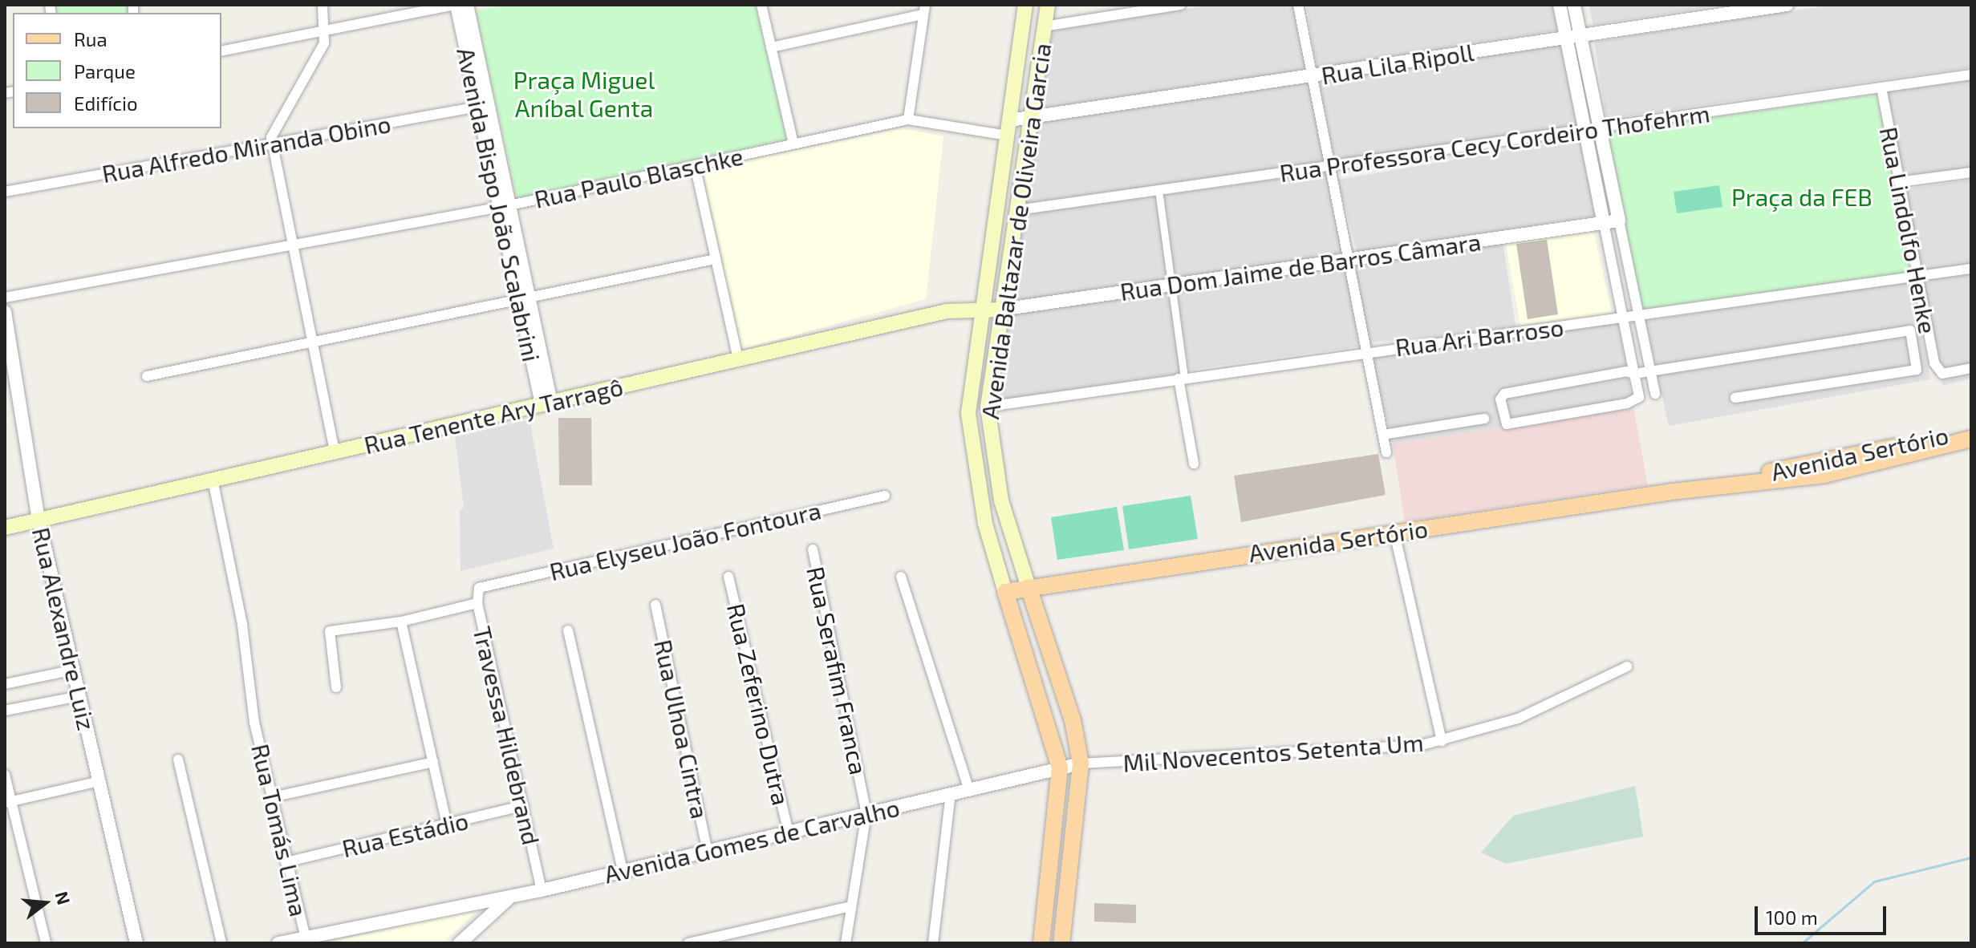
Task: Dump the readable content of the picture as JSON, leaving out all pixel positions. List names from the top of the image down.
{
  "streets": {
    "main road": [
      "Avenida Baltazar de Oliveira Garcia",
      "Rua Dom Jaime de Barros Câmara",
      "Rua Tenente Ary Tarragô",
      "Avenida Sertório"
    ],
    "street": [
      "Rua Lila Ripoll",
      "Rua Professora Cecy Cordeiro Thofehrm",
      "Rua Alfredo Miranda Obino",
      "Rua Paulo Blaschke",
      "Avenida Bispo João Scalabrini",
      "Rua Lindolfo Henke",
      "Rua Ari Barroso",
      "Rua Elyseu João Fontoura",
      "Rua Alexandre Luiz",
      "Rua Serafim Franca",
      "Rua Zeferino Dutra",
      "Rua Ulhoa Cintra",
      "Travessa Hildebrand",
      "Mil Novecentos Setenta Um",
      "Rua Tomás Lima",
      "Rua Estádio",
      "Avenida Gomes de Carvalho"
    ]
  },
  "crossings": [
    ["Rua Lila Ripoll", "Rua Paulo Blaschke"],
    ["Rua Lila Ripoll", "Avenida Baltazar de Oliveira Garcia"],
    ["Rua Professora Cecy Cordeiro Thofehrm", "Rua Lindolfo Henke"],
    ["Rua Professora Cecy Cordeiro Thofehrm", "Avenida Baltazar de Oliveira Garcia"],
    ["Rua Alfredo Miranda Obino", "Avenida Bispo João Scalabrini"],
    ["Rua Paulo Blaschke", "Avenida Bispo João Scalabrini"],
    ["Rua Paulo Blaschke", "Avenida Baltazar de Oliveira Garcia"],
    ["Avenida Bispo João Scalabrini", "Rua Tenente Ary Tarragô"],
    ["Rua Lindolfo Henke", "Rua Ari Barroso"],
    ["Avenida Baltazar de Oliveira Garcia", "Rua Dom Jaime de Barros Câmara"],
    ["Avenida Baltazar de Oliveira Garcia", "Rua Ari Barroso"],
    ["Avenida Baltazar de Oliveira Garcia", "Rua Tenente Ary Tarragô"],
    ["Avenida Baltazar de Oliveira Garcia", "Avenida Sertório"],
    ["Avenida Baltazar de Oliveira Garcia", "Mil Novecentos Setenta Um"],
    ["Avenida Baltazar de Oliveira Garcia", "Avenida Gomes de Carvalho"],
    ["Rua Dom Jaime de Barros Câmara", "Rua Tenente Ary Tarragô"],
    ["Rua Tenente Ary Tarragô", "Rua Alexandre Luiz"],
    ["Rua Tenente Ary Tarragô", "Rua Tomás Lima"],
    ["Rua Elyseu João Fontoura", "Travessa Hildebrand"],
    ["Rua Serafim Franca", "Avenida Gomes de Carvalho"],
    ["Rua Zeferino Dutra", "Avenida Gomes de Carvalho"],
    ["Rua Ulhoa Cintra", "Avenida Gomes de Carvalho"],
    ["Travessa Hildebrand", "Rua Estádio"],
    ["Travessa Hildebrand", "Avenida Gomes de Carvalho"],
    ["Mil Novecentos Setenta Um", "Avenida Gomes de Carvalho"],
    ["Rua Tomás Lima", "Rua Estádio"],
    ["Rua Tomás Lima", "Avenida Gomes de Carvalho"]
  ],
  "parks": ["Praça Miguel Aníbal Genta", "Praça da FEB"],
  "legend": ["Rua", "Parque", "Edifício"],
  "scale_bar": "100 m",
  "north": "right"
}
